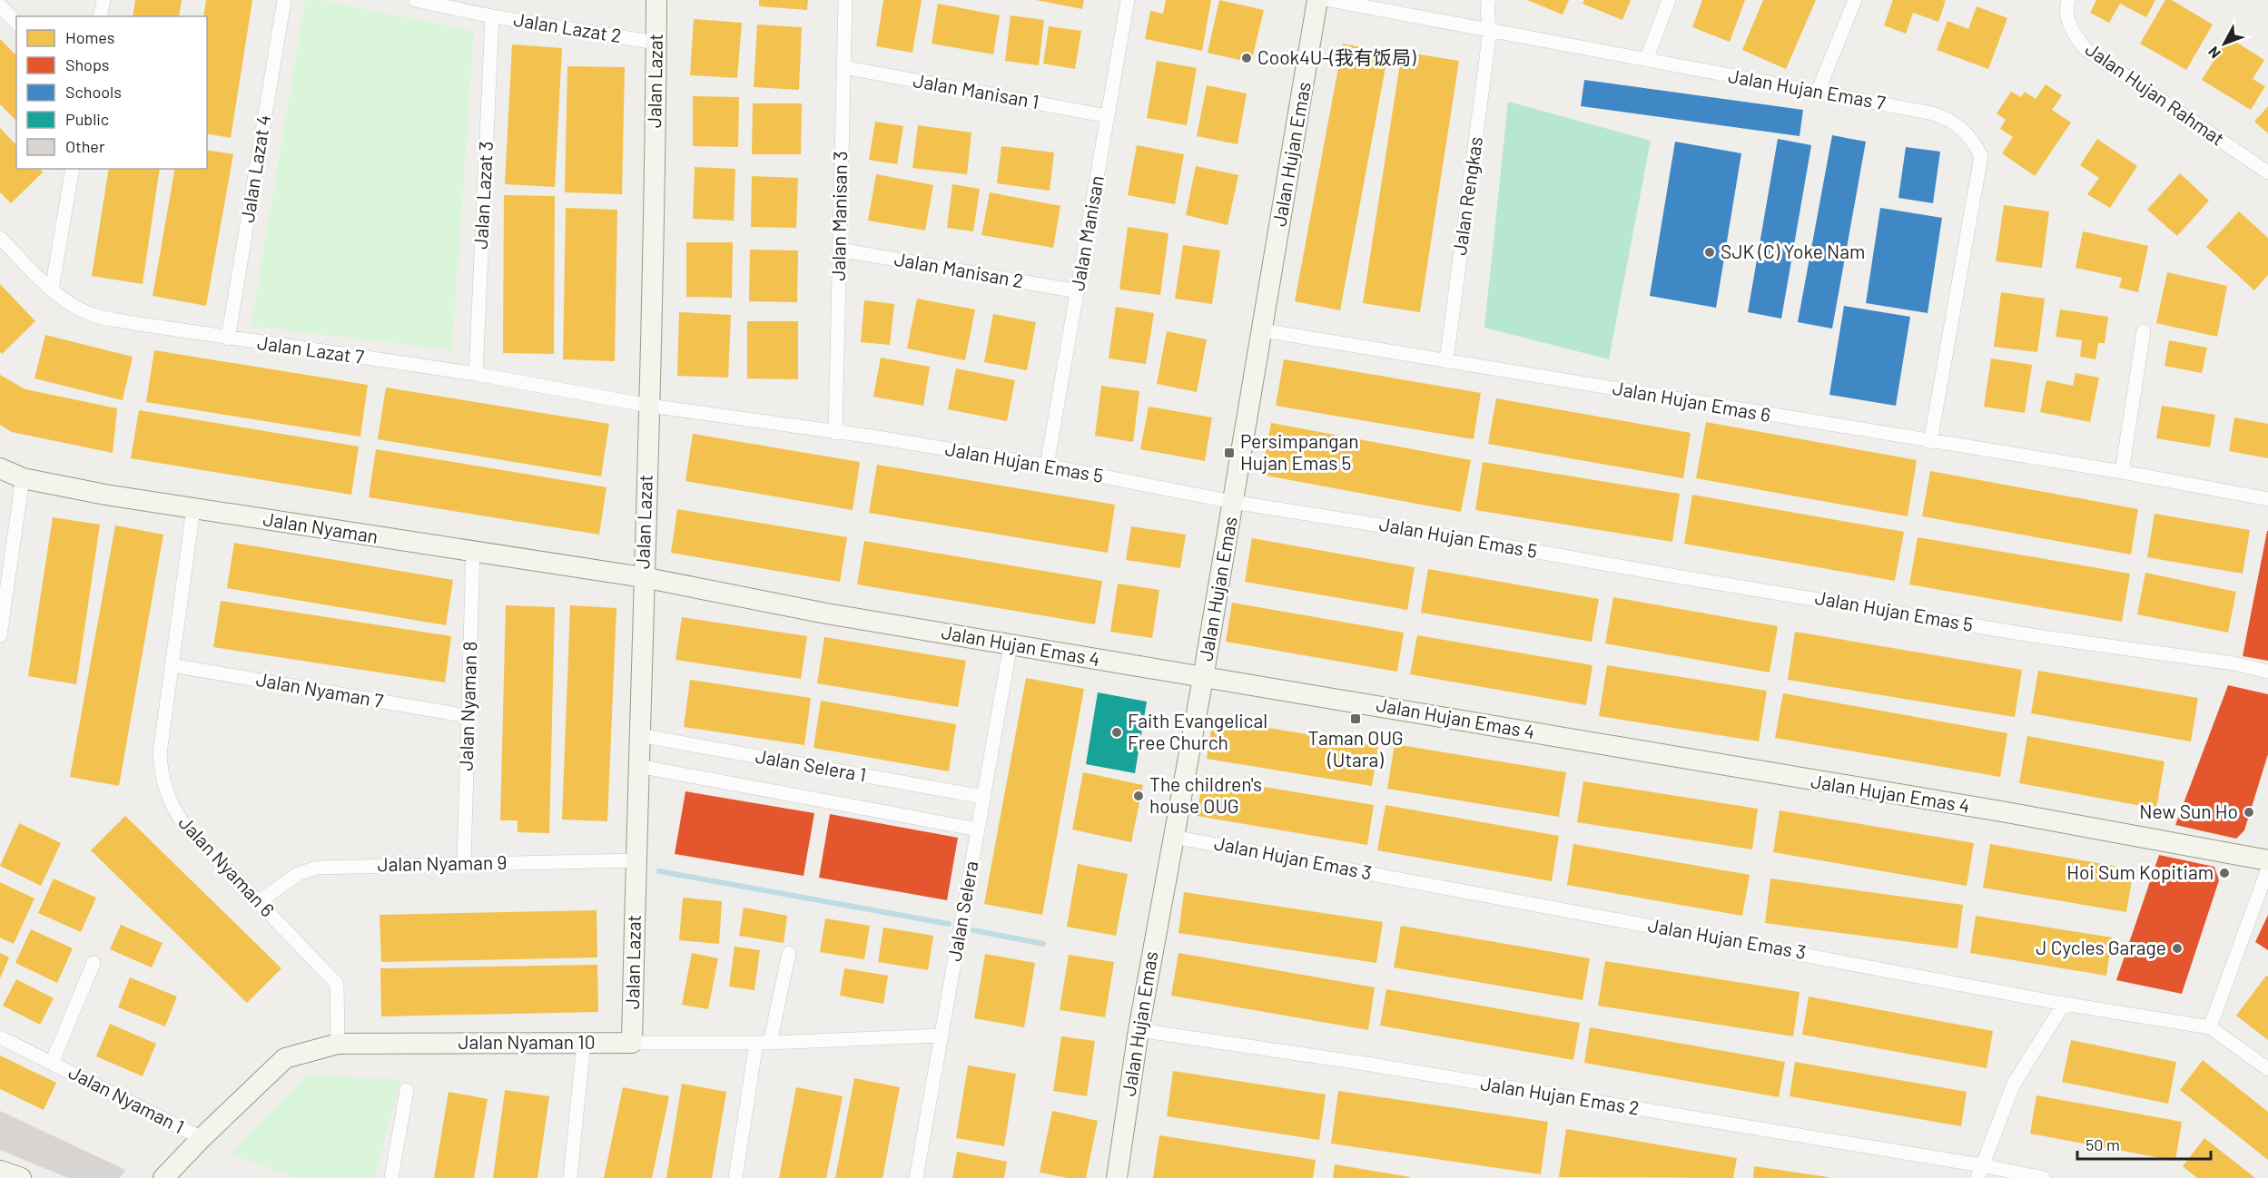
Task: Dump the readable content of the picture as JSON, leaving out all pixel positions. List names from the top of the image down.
{
  "streets": {
    "street": [
      "Jalan Lazat 2",
      "Jalan Lazat",
      "Jalan Hujan Emas 7",
      "Jalan Manisan 1",
      "Jalan Hujan Rahmat",
      "Jalan Hujan Emas",
      "Jalan Lazat 4",
      "Jalan Lazat 3",
      "Jalan Rengkas",
      "Jalan Manisan 3",
      "Jalan Manisan",
      "Jalan Manisan 2",
      "Jalan Lazat 7",
      "Jalan Hujan Emas 6",
      "Jalan Hujan Emas 5",
      "Jalan Nyaman",
      "Jalan Hujan Emas 4",
      "Jalan Nyaman 7",
      "Jalan Nyaman 8",
      "Jalan Selera 1",
      "Jalan Hujan Emas 3",
      "Jalan Nyaman 9",
      "Jalan Nyaman 6",
      "Jalan Selera",
      "Jalan Nyaman 10",
      "Jalan Hujan Emas 2",
      "Jalan Nyaman 1"
    ]
  },
  "crossings": [
    ["Jalan Lazat 2", "Jalan Lazat"],
    ["Jalan Lazat 2", "Jalan Lazat 3"],
    ["Jalan Lazat", "Jalan Lazat 7"],
    ["Jalan Lazat", "Jalan Hujan Emas 5"],
    ["Jalan Lazat", "Jalan Nyaman"],
    ["Jalan Lazat", "Jalan Hujan Emas 4"],
    ["Jalan Lazat", "Jalan Selera 1"],
    ["Jalan Lazat", "Jalan Nyaman 9"],
    ["Jalan Lazat", "Jalan Nyaman 10"],
    ["Jalan Hujan Emas 7", "Jalan Rengkas"],
    ["Jalan Hujan Emas 7", "Jalan Hujan Emas 6"],
    ["Jalan Manisan 1", "Jalan Manisan 3"],
    ["Jalan Manisan 1", "Jalan Manisan"],
    ["Jalan Hujan Emas", "Jalan Hujan Emas 6"],
    ["Jalan Hujan Emas", "Jalan Hujan Emas 5"],
    ["Jalan Hujan Emas", "Jalan Hujan Emas 4"],
    ["Jalan Hujan Emas", "Jalan Hujan Emas 3"],
    ["Jalan Hujan Emas", "Jalan Hujan Emas 2"],
    ["Jalan Lazat 4", "Jalan Lazat 7"],
    ["Jalan Lazat 3", "Jalan Lazat 7"],
    ["Jalan Rengkas", "Jalan Hujan Emas 6"],
    ["Jalan Manisan 3", "Jalan Manisan 2"],
    ["Jalan Manisan 3", "Jalan Hujan Emas 5"],
    ["Jalan Manisan", "Jalan Manisan 2"],
    ["Jalan Manisan", "Jalan Hujan Emas 5"],
    ["Jalan Lazat 7", "Jalan Hujan Emas 5"],
    ["Jalan Nyaman", "Jalan Hujan Emas 4"],
    ["Jalan Nyaman", "Jalan Nyaman 8"],
    ["Jalan Nyaman", "Jalan Nyaman 6"],
    ["Jalan Hujan Emas 4", "Jalan Selera"],
    ["Jalan Nyaman 7", "Jalan Nyaman 8"],
    ["Jalan Nyaman 7", "Jalan Nyaman 6"],
    ["Jalan Nyaman 8", "Jalan Nyaman 9"],
    ["Jalan Selera 1", "Jalan Selera"],
    ["Jalan Nyaman 9", "Jalan Nyaman 6"],
    ["Jalan Nyaman 6", "Jalan Nyaman 10"],
    ["Jalan Selera", "Jalan Nyaman 10"],
    ["Jalan Nyaman 10", "Jalan Nyaman 1"]
  ],
  "places": {
    "other": [
      "Cook4U-(我有饭局)",
      "SJK (C) Yoke Nam",
      "Faith Evangelical Free Church",
      "The children's house OUG",
      "New Sun Ho",
      "Hoi Sum Kopitiam",
      "J Cycles Garage"
    ],
    "transit": ["Persimpangan Hujan Emas 5", "Taman OUG (Utara)"]
  },
  "legend": [
    "Homes",
    "Shops",
    "Schools",
    "Public",
    "Other"
  ],
  "scale_bar": "50 m",
  "north": "bottom left"
}
